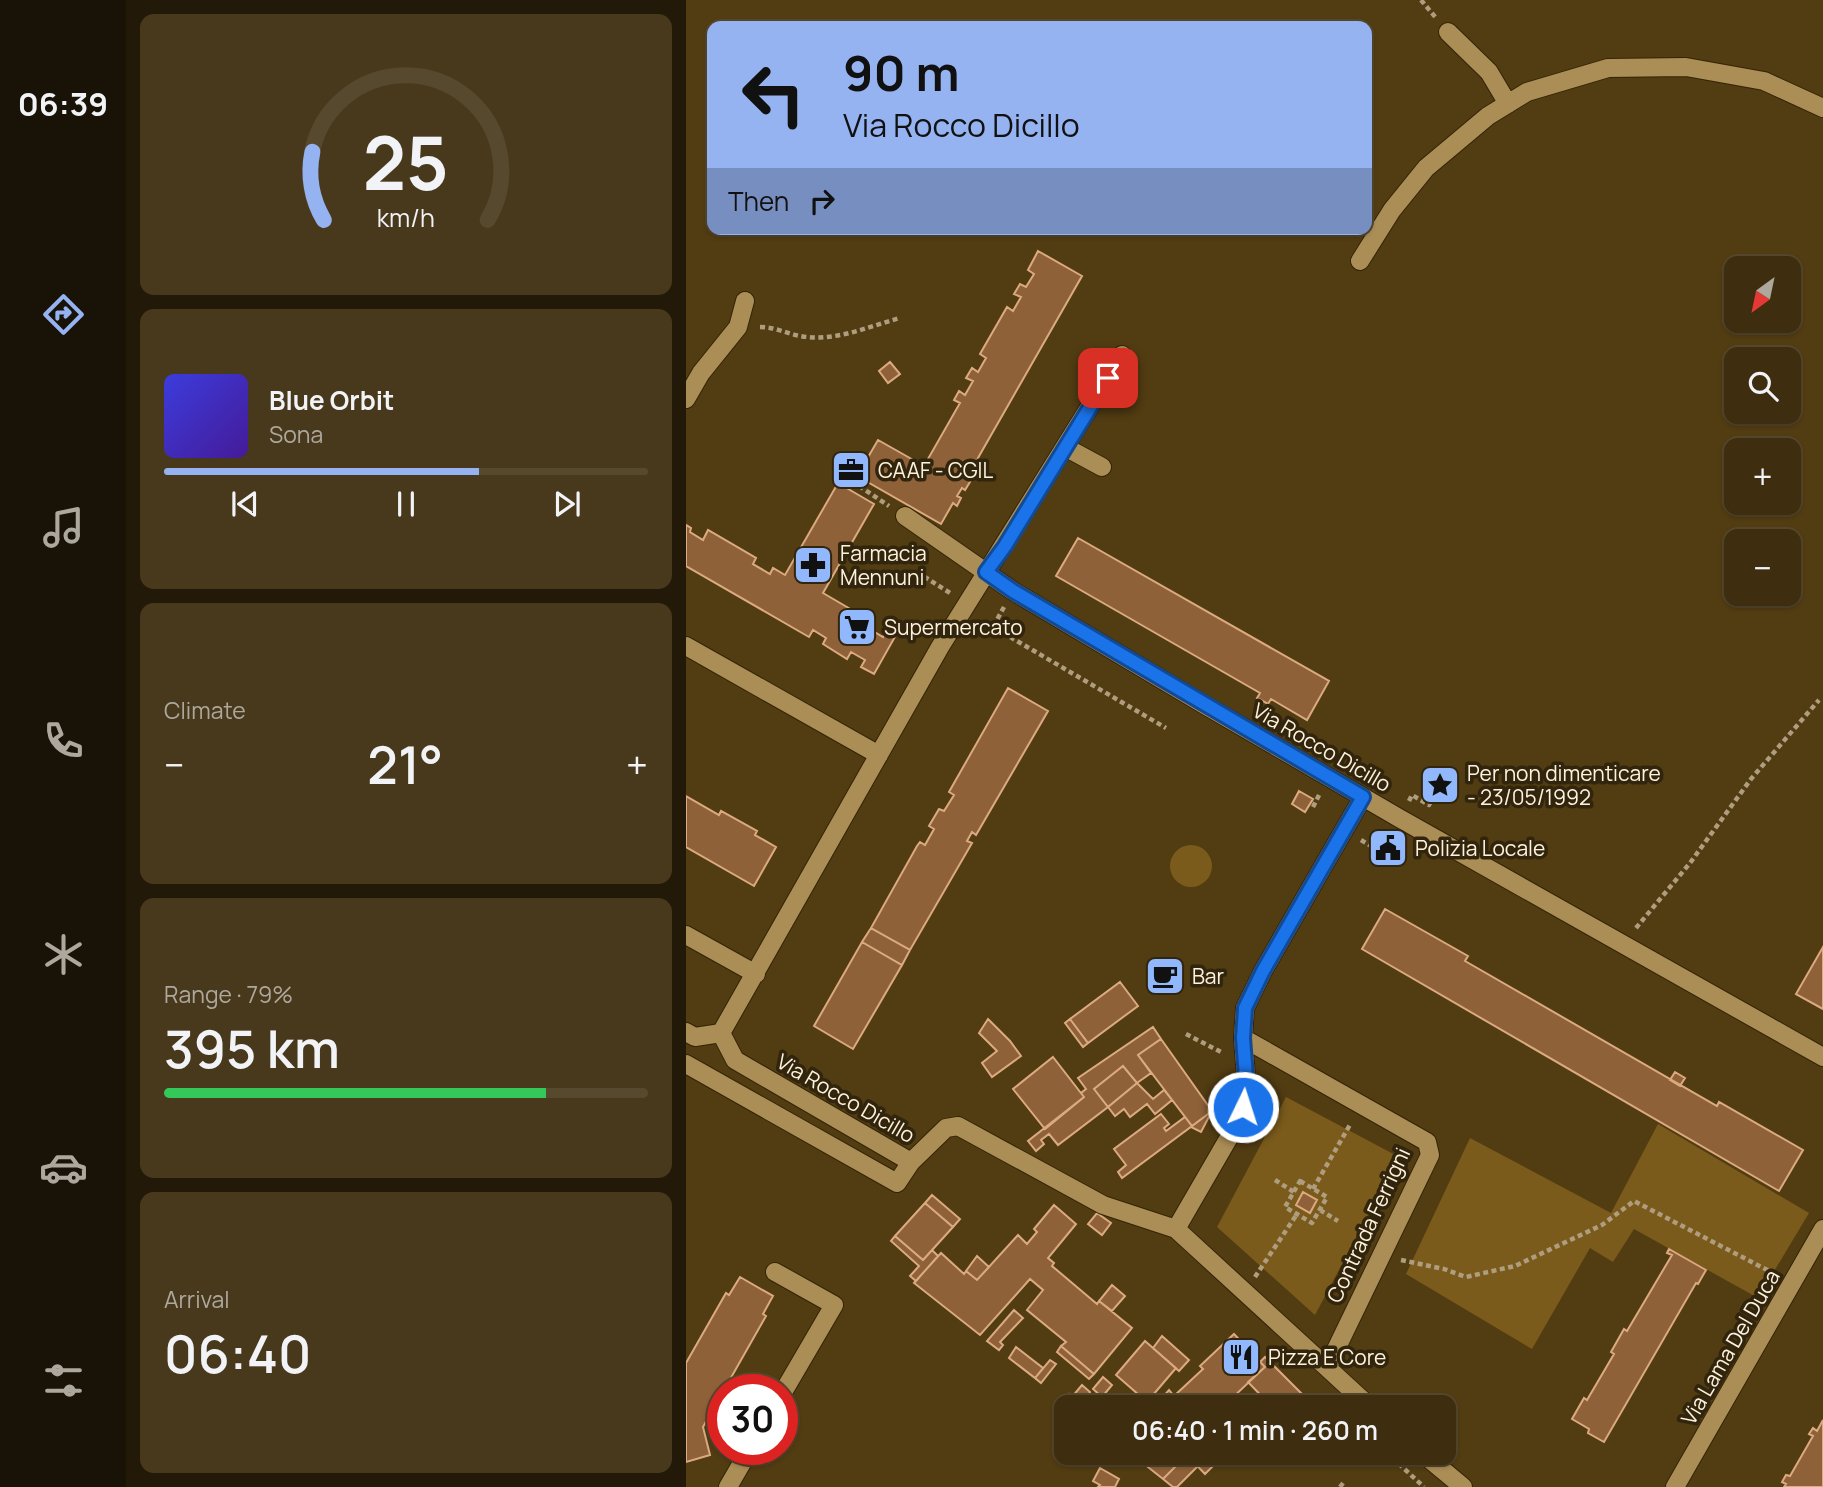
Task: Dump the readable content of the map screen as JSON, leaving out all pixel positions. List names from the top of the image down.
{
  "streets": {
    "street": ["Via Rocco Dicillo", "Contrada Ferrigni", "Via Lama Del Duca"]
  },
  "places": {
    "office": ["CAAF - CGIL"],
    "pharmacy": ["Farmacia Mennuni"],
    "supermarket": ["Supermercato"],
    "place": ["Per non dimenticare - 23/05/1992"],
    "public building": ["Polizia Locale"],
    "cafe": ["Bar"],
    "restaurant": ["Pizza E Core"]
  },
  "north": "bottom left",
  "page": {
    "tabs": "06:39",
    "turn": ["90 m", "Via Rocco Dicillo"],
    "then": "Then",
    "map_buttons": ["+", "−"],
    "song": ["Blue Orbit", "Sona"],
    "tile": [
      "Climate",
      ["Range · 79%", "395 km"],
      ["Arrival", "06:40"]
    ],
    "heat": ["−", "21°", "+"],
    "limit": "30",
    "trip": "06:40 · 1 min · 260 m",
    "gauge": ["25", "km/h"]
  }
}
